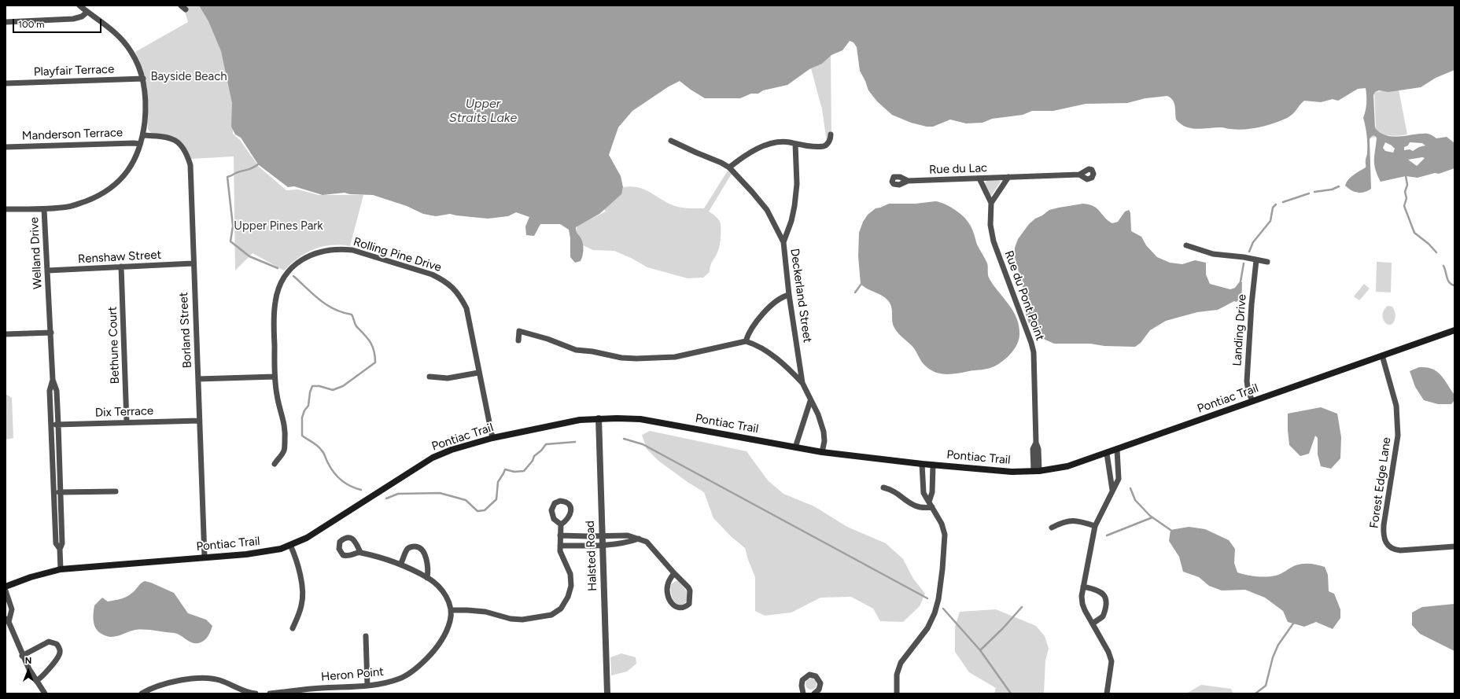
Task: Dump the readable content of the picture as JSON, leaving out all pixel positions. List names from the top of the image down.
{
  "streets": {
    "main road": ["Pontiac Trail"],
    "street": [
      "Playfair Terrace",
      "Manderson Terrace",
      "Rue du Lac",
      "Welland Drive",
      "Rolling Pine Drive",
      "Renshaw Street",
      "Deckerland Street",
      "Rue du Pont Point",
      "Borland Street",
      "Landing Drive",
      "Bethune Court",
      "Dix Terrace",
      "Forest Edge Lane",
      "Halsted Road",
      "Heron Point"
    ]
  },
  "crossings": [
    ["Playfair Terrace", "Welland Drive"],
    ["Manderson Terrace", "Welland Drive"],
    ["Rue du Lac", "Rue du Pont Point"],
    ["Welland Drive", "Renshaw Street"],
    ["Welland Drive", "Borland Street"],
    ["Welland Drive", "Pontiac Trail"],
    ["Welland Drive", "Dix Terrace"],
    ["Rolling Pine Drive", "Pontiac Trail"],
    ["Renshaw Street", "Borland Street"],
    ["Renshaw Street", "Bethune Court"],
    ["Deckerland Street", "Pontiac Trail"],
    ["Rue du Pont Point", "Pontiac Trail"],
    ["Borland Street", "Pontiac Trail"],
    ["Borland Street", "Dix Terrace"],
    ["Landing Drive", "Pontiac Trail"],
    ["Bethune Court", "Dix Terrace"],
    ["Pontiac Trail", "Forest Edge Lane"],
    ["Pontiac Trail", "Halsted Road"]
  ],
  "water": ["Upper Straits Lake"],
  "parks": ["Bayside Beach", "Upper Pines Park"],
  "scale_bar": "100 m",
  "north": "top"
}
